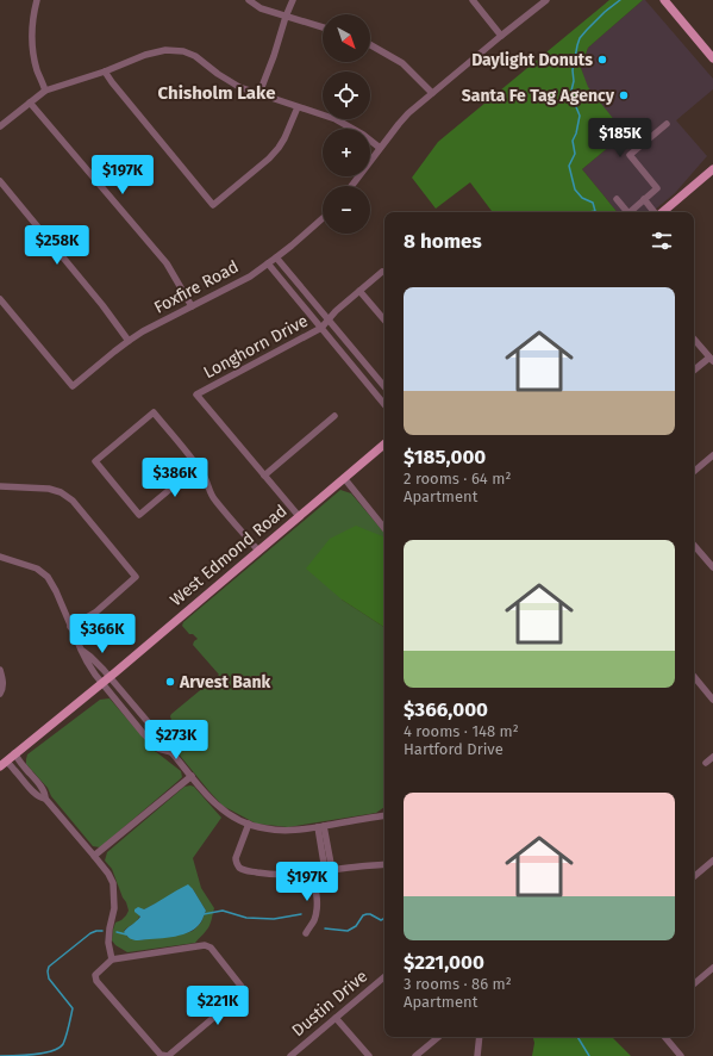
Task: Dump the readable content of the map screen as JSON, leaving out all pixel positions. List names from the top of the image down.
{
  "streets": {
    "main road": ["West Edmond Road"],
    "street": ["Foxfire Road", "Longhorn Drive", "Dustin Drive"]
  },
  "crossings": [
    ["Longhorn Drive", "West Edmond Road"]
  ],
  "districts": ["Chisholm Lake"],
  "places": ["Daylight Donuts", "Santa Fe Tag Agency", "Arvest Bank"],
  "north": "bottom right",
  "page": {
    "map_buttons": ["+", "−"],
    "price": [
      "$185K",
      "$197K",
      "$258K",
      "$386K",
      "$366K",
      "$273K",
      "$197K",
      "$221K"
    ],
    "heading": "8 homes",
    "list": [
      {
        "name": "$185,000",
        "note": "2 rooms · 64 m² · Apartment"
      },
      {
        "name": "$366,000",
        "note": "4 rooms · 148 m² · Hartford Drive"
      },
      {
        "name": "$221,000",
        "note": "3 rooms · 86 m² · Apartment"
      }
    ]
  }
}
